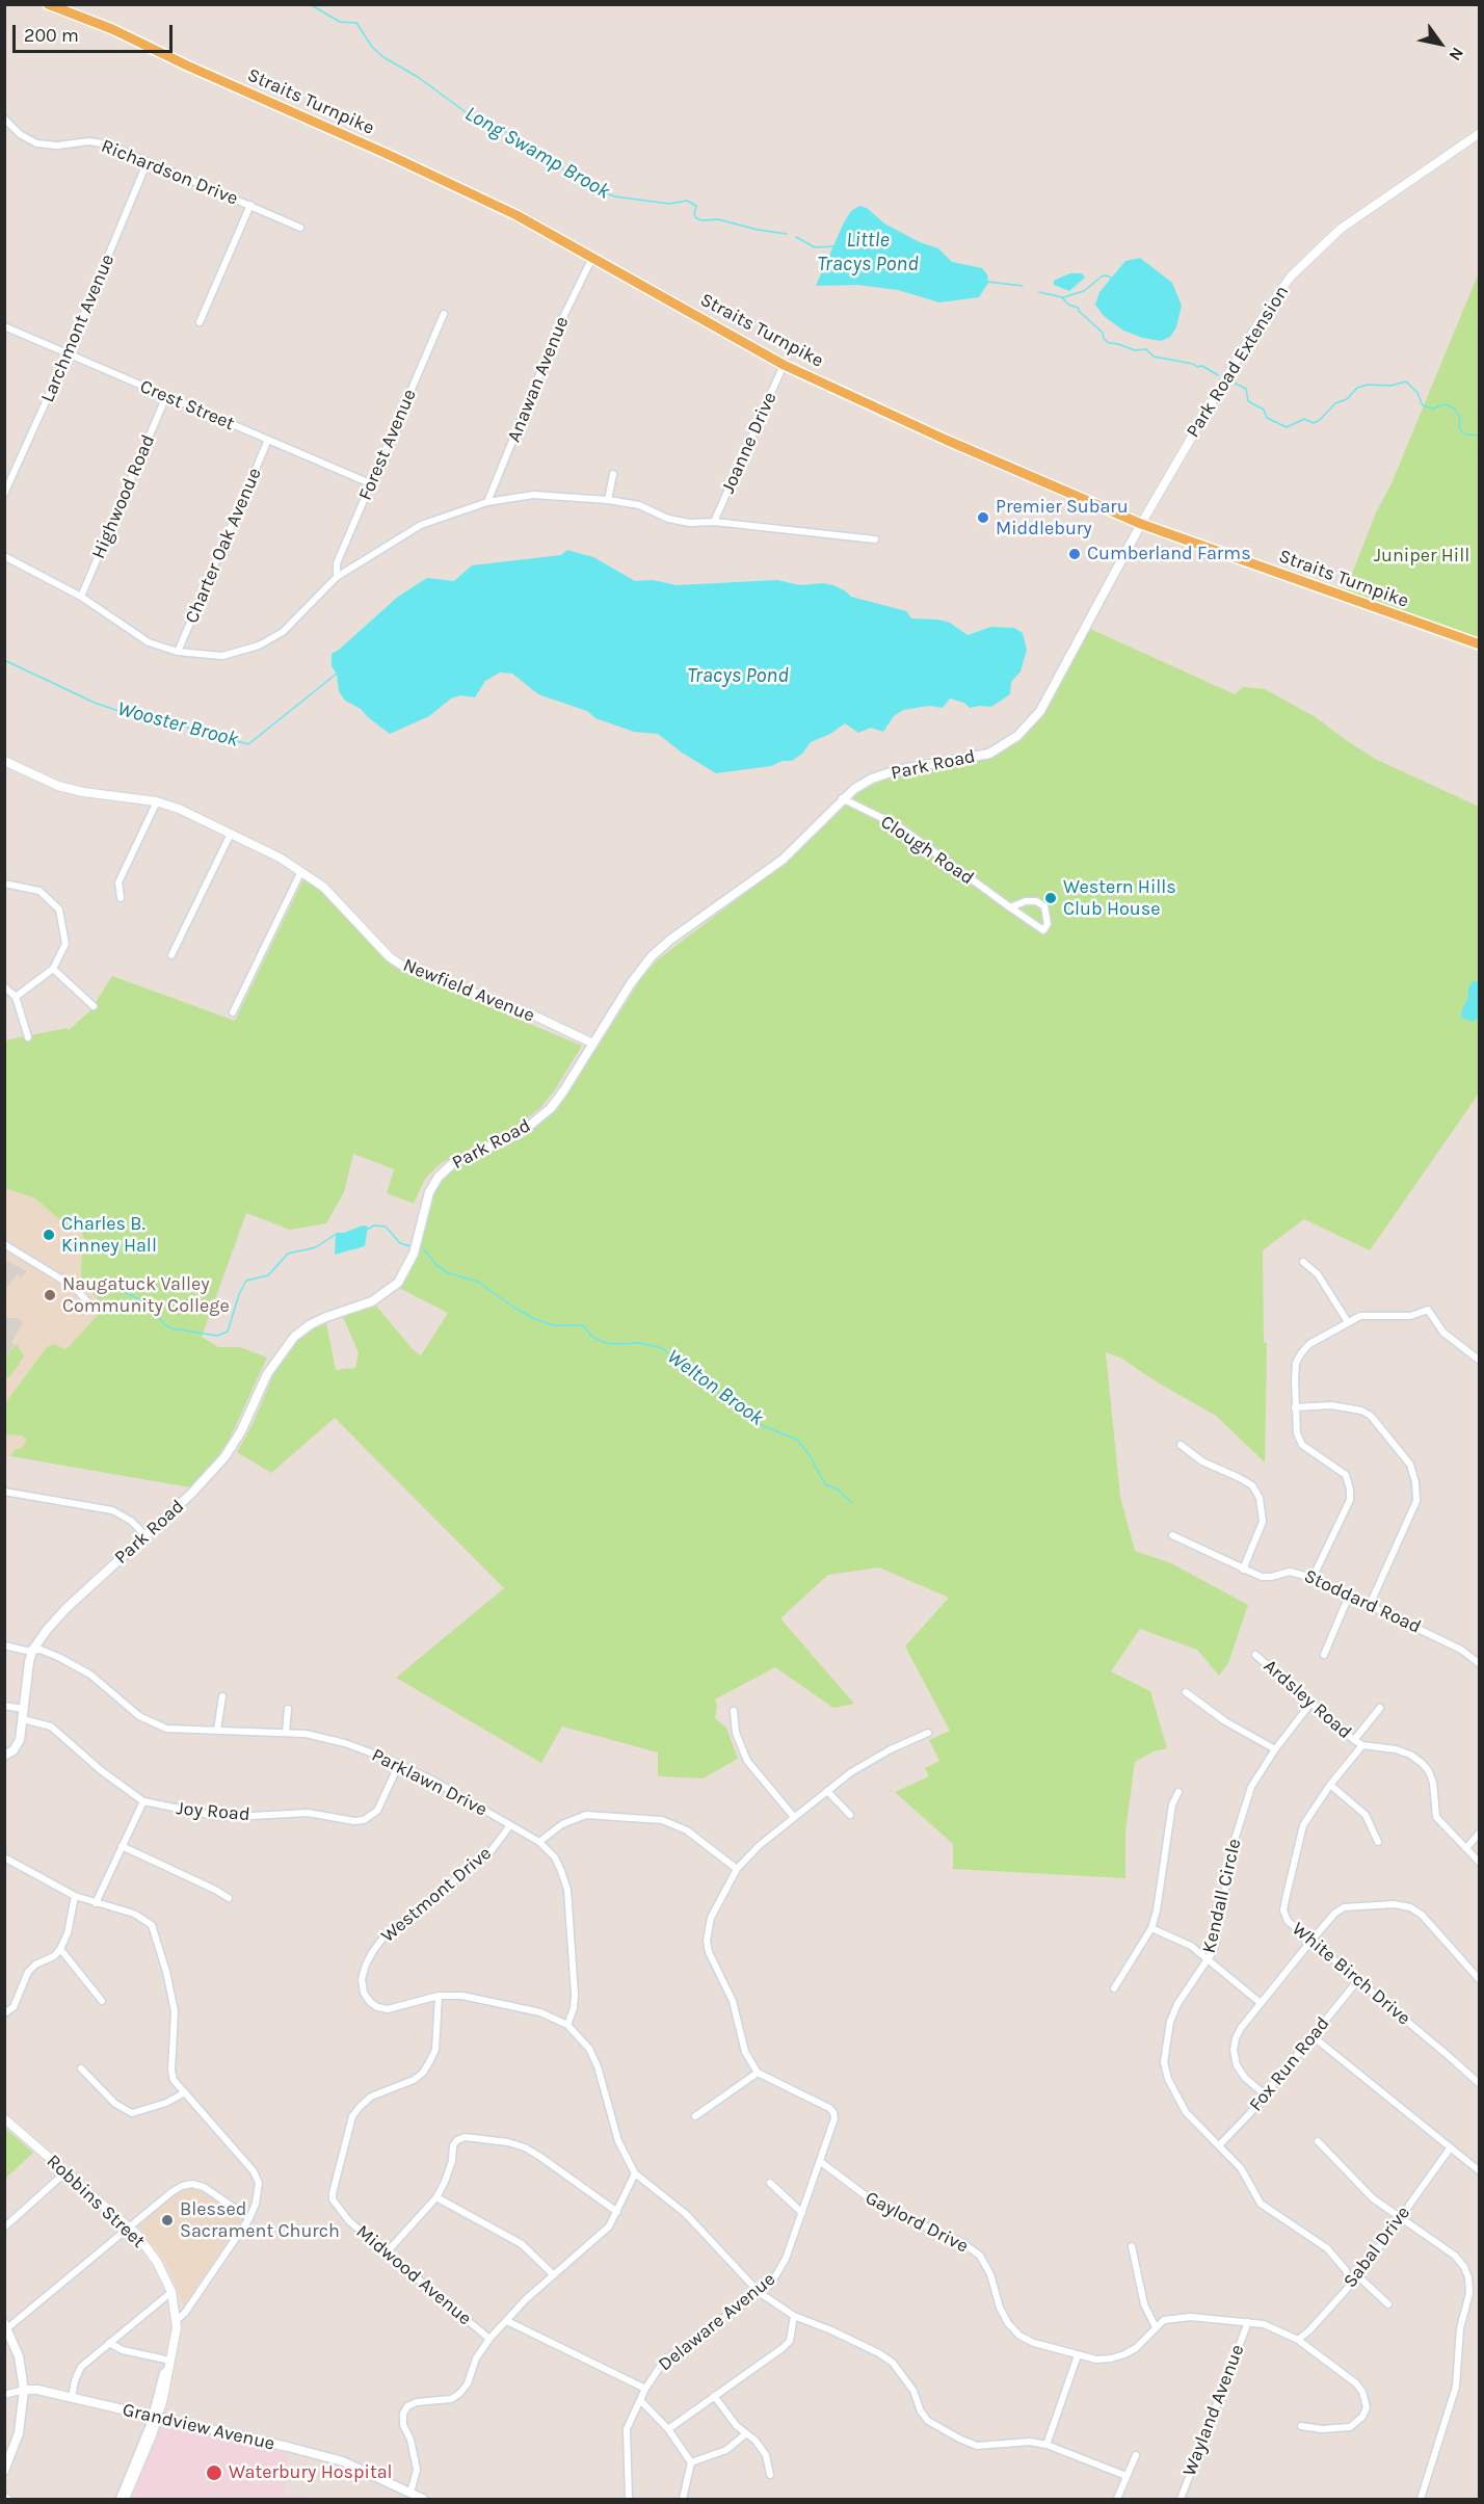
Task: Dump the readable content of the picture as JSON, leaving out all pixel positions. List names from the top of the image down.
{
  "streets": {
    "main road": ["Straits Turnpike", "Park Road", "Grandview Avenue"],
    "street": [
      "Richardson Drive",
      "Larchmont Avenue",
      "Park Road Extension",
      "Anawan Avenue",
      "Crest Street",
      "Joanne Drive",
      "Forest Avenue",
      "Highwood Road",
      "Charter Oak Avenue",
      "Clough Road",
      "Newfield Avenue",
      "Stoddard Road",
      "Ardsley Road",
      "Parklawn Drive",
      "Joy Road",
      "Westmont Drive",
      "Kendall Circle",
      "White Birch Drive",
      "Fox Run Road",
      "Robbins Street",
      "Gaylord Drive",
      "Sabal Drive",
      "Midwood Avenue",
      "Delaware Avenue",
      "Wayland Avenue"
    ]
  },
  "crossings": [
    ["Straits Turnpike", "Park Road Extension"],
    ["Straits Turnpike", "Anawan Avenue"],
    ["Straits Turnpike", "Joanne Drive"],
    ["Straits Turnpike", "Park Road"],
    ["Richardson Drive", "Larchmont Avenue"],
    ["Larchmont Avenue", "Crest Street"],
    ["Park Road Extension", "Park Road"],
    ["Crest Street", "Forest Avenue"],
    ["Crest Street", "Highwood Road"],
    ["Crest Street", "Charter Oak Avenue"],
    ["Park Road", "Clough Road"],
    ["Park Road", "Newfield Avenue"],
    ["Park Road", "Parklawn Drive"],
    ["Park Road", "Joy Road"],
    ["Ardsley Road", "Kendall Circle"],
    ["Ardsley Road", "White Birch Drive"],
    ["Parklawn Drive", "Joy Road"],
    ["Parklawn Drive", "Westmont Drive"],
    ["Westmont Drive", "Midwood Avenue"],
    ["Kendall Circle", "Fox Run Road"],
    ["Kendall Circle", "Sabal Drive"],
    ["White Birch Drive", "Fox Run Road"],
    ["Robbins Street", "Grandview Avenue"],
    ["Gaylord Drive", "Sabal Drive"],
    ["Gaylord Drive", "Delaware Avenue"],
    ["Gaylord Drive", "Wayland Avenue"]
  ],
  "water": [
    "Long Swamp Brook",
    "Little Tracys Pond",
    "Tracys Pond",
    "Wooster Brook",
    "Welton Brook"
  ],
  "parks": ["Juniper Hill"],
  "places": [
    "Premier Subaru Middlebury",
    "Cumberland Farms",
    "Western Hills Club House",
    "Charles B. Kinney Hall",
    "Naugatuck Valley Community College",
    "Blessed Sacrament Church",
    "Waterbury Hospital"
  ],
  "scale_bar": "200 m",
  "north": "bottom right"
}
